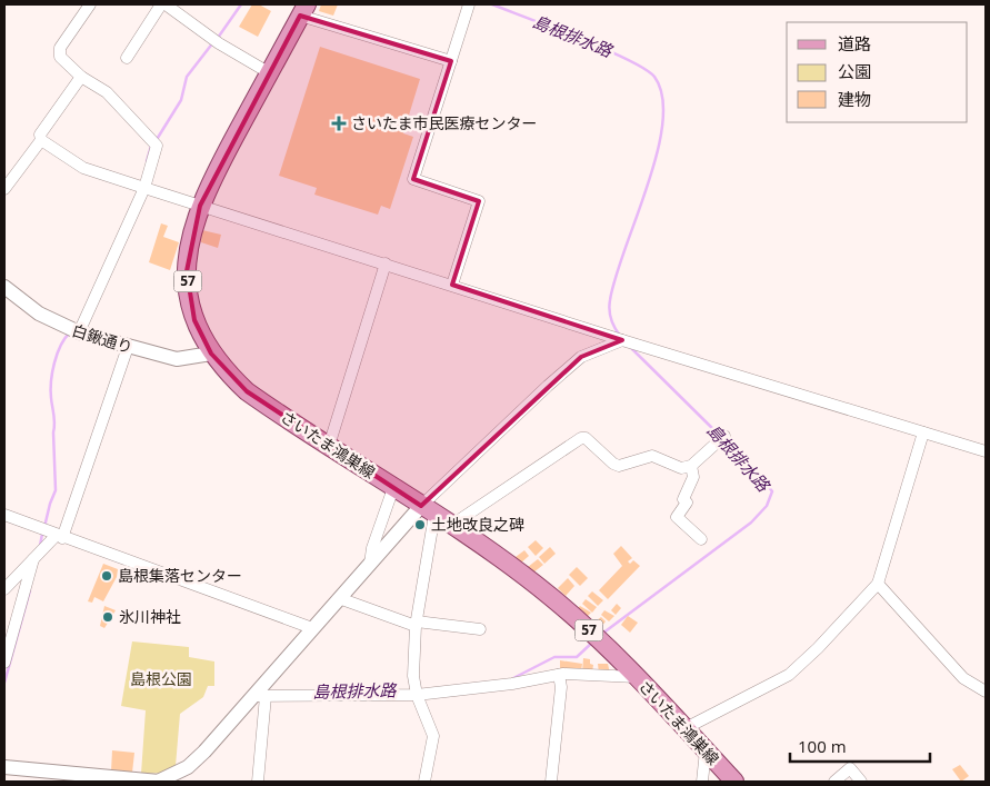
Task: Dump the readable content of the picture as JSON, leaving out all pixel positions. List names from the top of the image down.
{
  "streets": {
    "main road": ["57", "さいたま鴻巣線"],
    "street": ["白鍬通り"]
  },
  "crossings": [
    ["白鍬通り", "さいたま鴻巣線"]
  ],
  "water": ["島根排水路"],
  "parks": ["島根公園"],
  "places": {
    "health": ["さいたま市民医療センター"],
    "other": ["土地改良之碑", "島根集落センター", "氷川神社"]
  },
  "legend": ["道路", "公園", "建物"],
  "scale_bar": "100 m"
}
